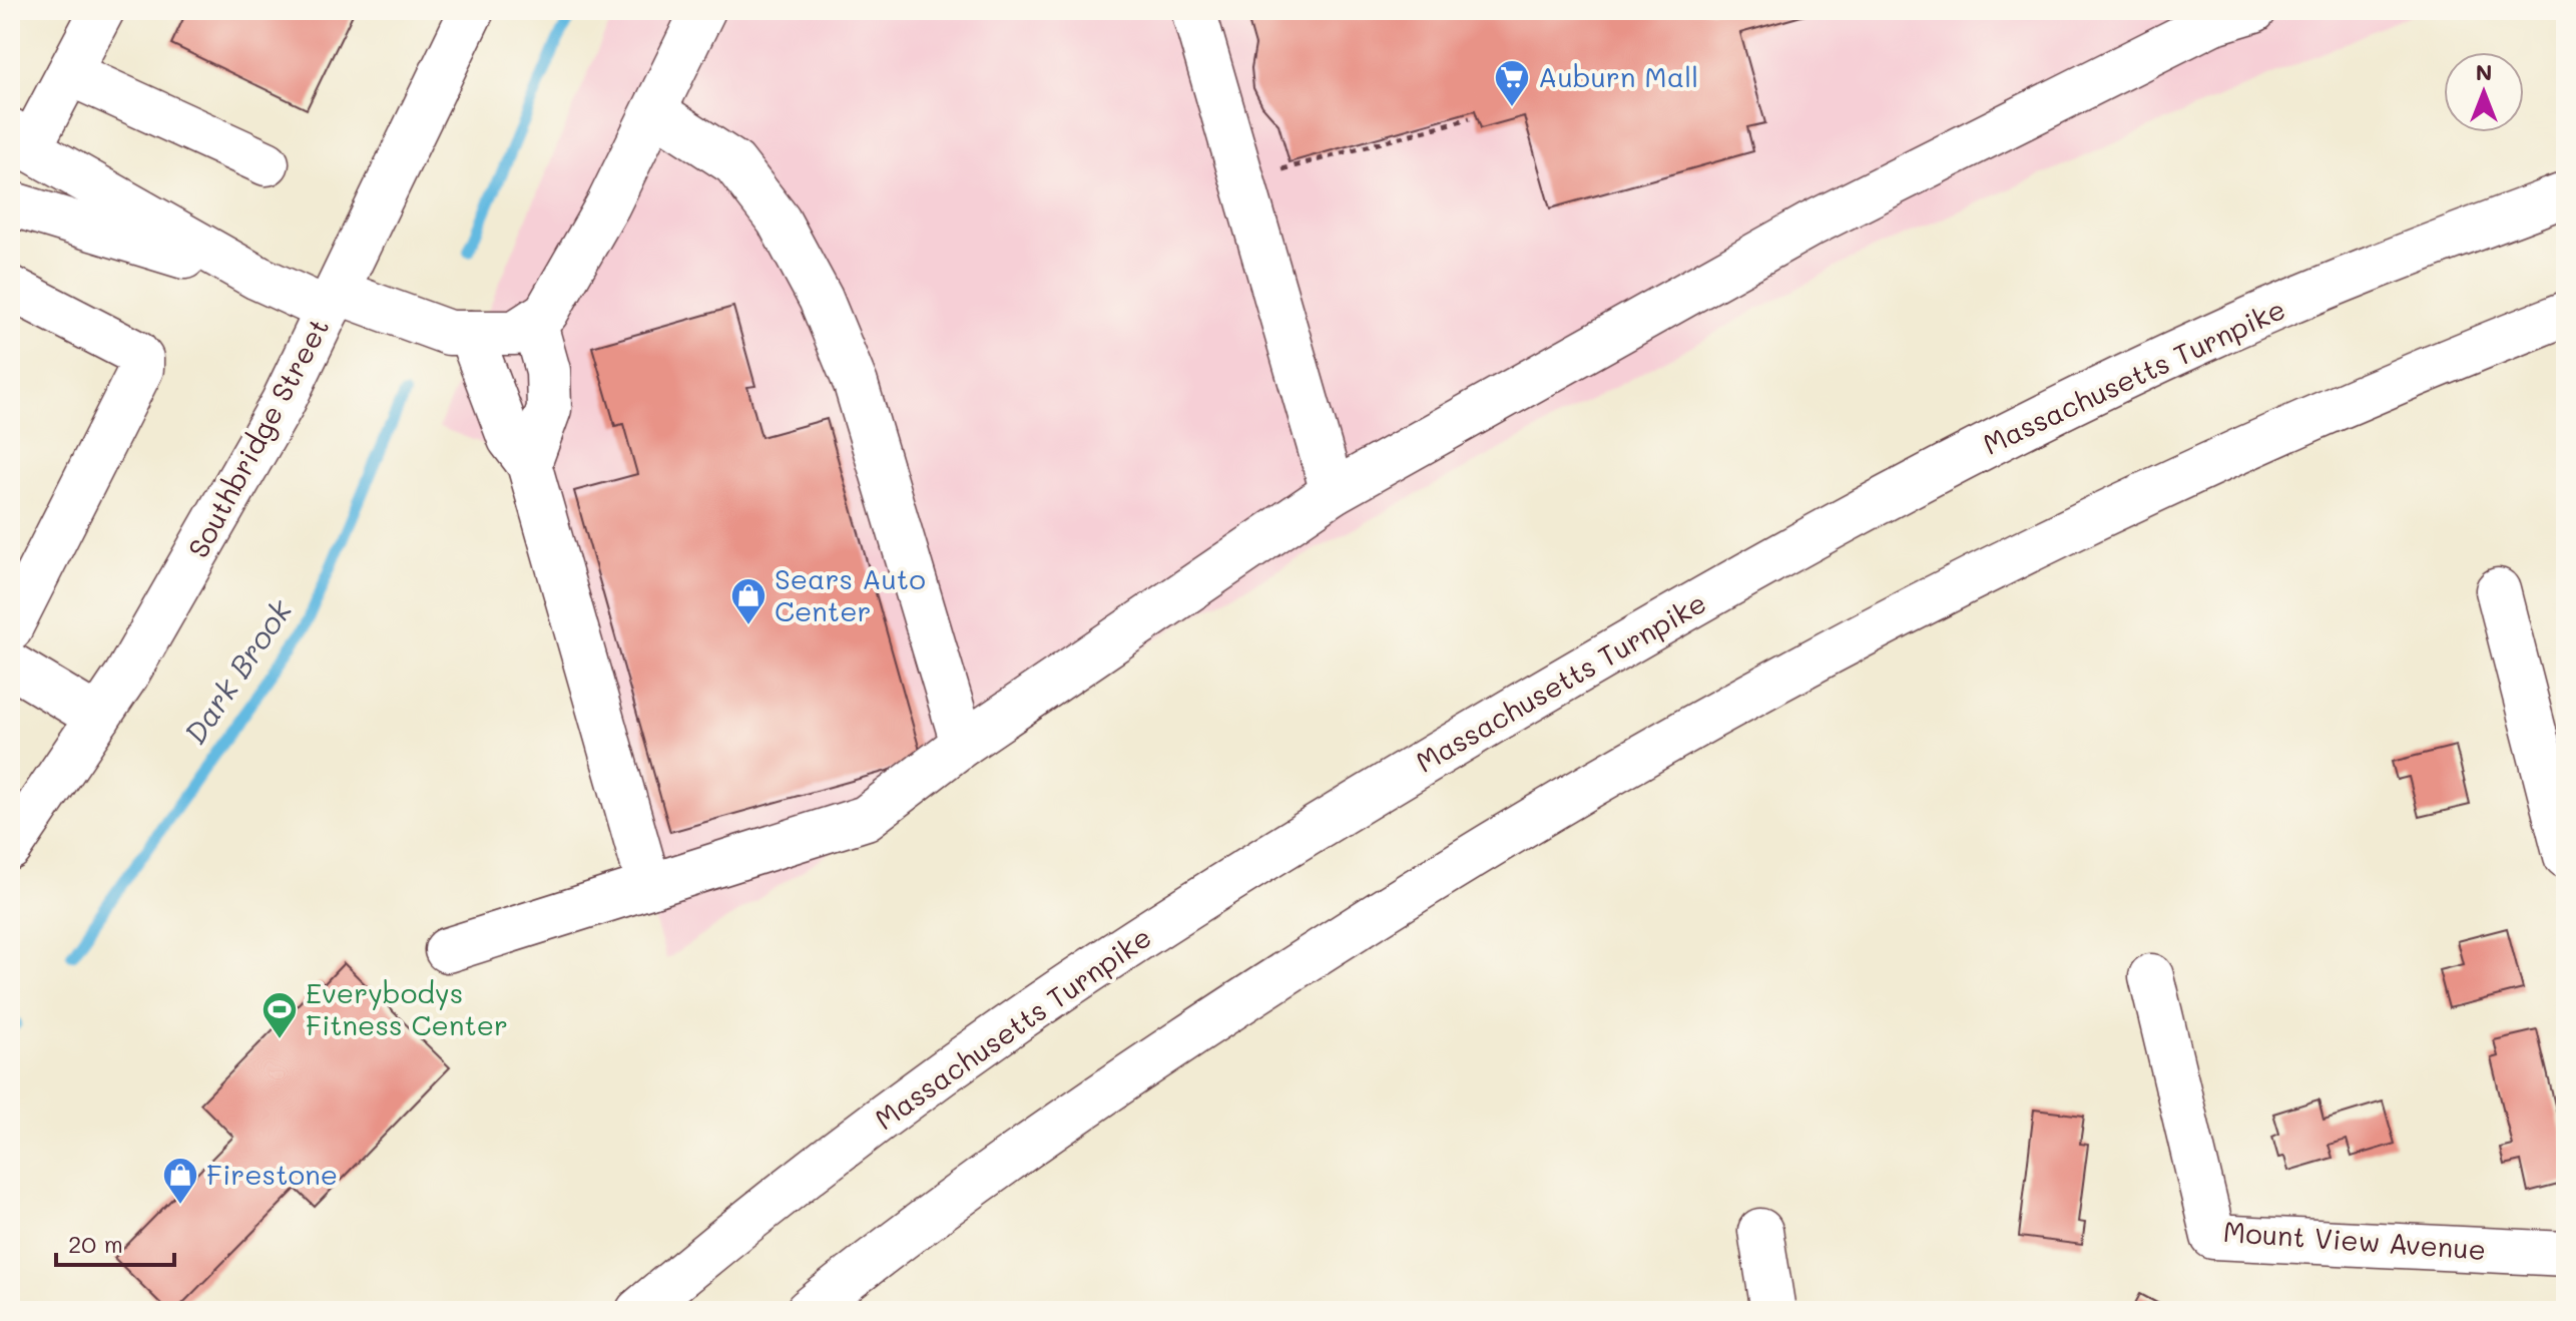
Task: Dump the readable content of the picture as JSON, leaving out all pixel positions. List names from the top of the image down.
{
  "streets": {
    "main road": ["Massachusetts Turnpike", "Southbridge Street", "Mount View Avenue"]
  },
  "water": ["Dark Brook"],
  "places": {
    "supermarket": ["Auburn Mall"],
    "shop": ["Sears Auto Center", "Firestone"],
    "sports": ["Everybodys Fitness Center"]
  },
  "scale_bar": "20 m",
  "north": "top"
}
